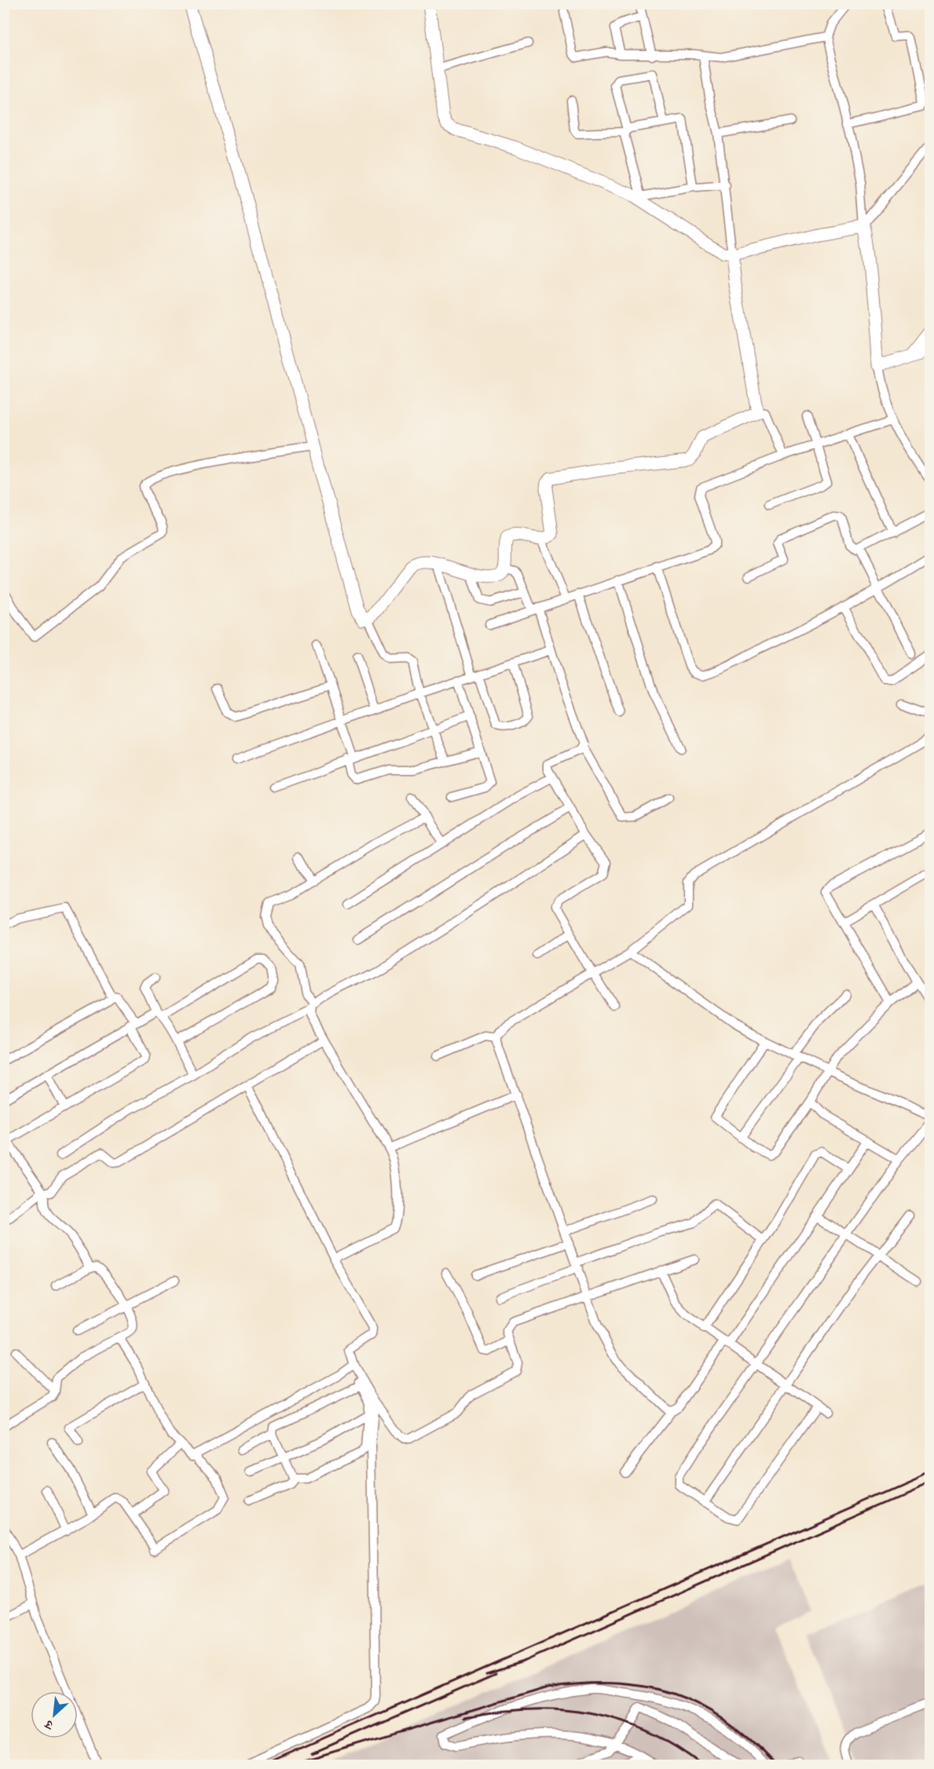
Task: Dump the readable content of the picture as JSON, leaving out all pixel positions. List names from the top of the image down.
{
  "north": "bottom left"
}
